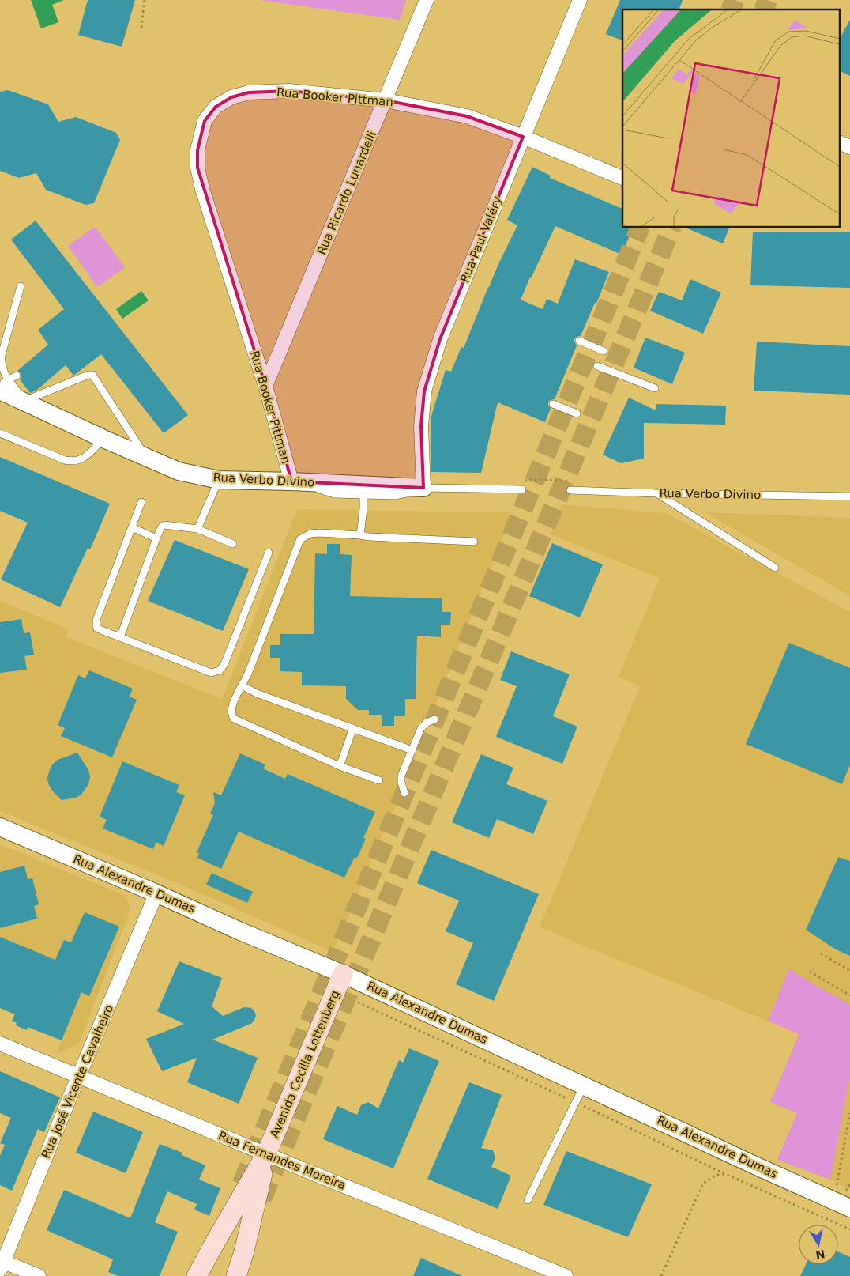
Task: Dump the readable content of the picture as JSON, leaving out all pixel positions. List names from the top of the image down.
{
  "streets": {
    "main road": ["Avenida Cecília Lottenberg"],
    "street": [
      "Rua Booker Pittman",
      "Rua Ricardo Lunardelli",
      "Rua Paul Valéry",
      "Rua Verbo Divino",
      "Rua Alexandre Dumas",
      "Rua José Vicente Cavalheiro",
      "Rua Fernandes Moreira"
    ]
  },
  "crossings": [
    ["Rua Booker Pittman", "Rua Ricardo Lunardelli"],
    ["Rua Booker Pittman", "Rua Paul Valéry"],
    ["Rua Booker Pittman", "Rua Verbo Divino"],
    ["Rua Paul Valéry", "Rua Verbo Divino"],
    ["Rua Alexandre Dumas", "Avenida Cecília Lottenberg"],
    ["Rua Alexandre Dumas", "Rua José Vicente Cavalheiro"],
    ["Avenida Cecília Lottenberg", "Rua Fernandes Moreira"],
    ["Rua José Vicente Cavalheiro", "Rua Fernandes Moreira"]
  ],
  "north": "bottom"
}
